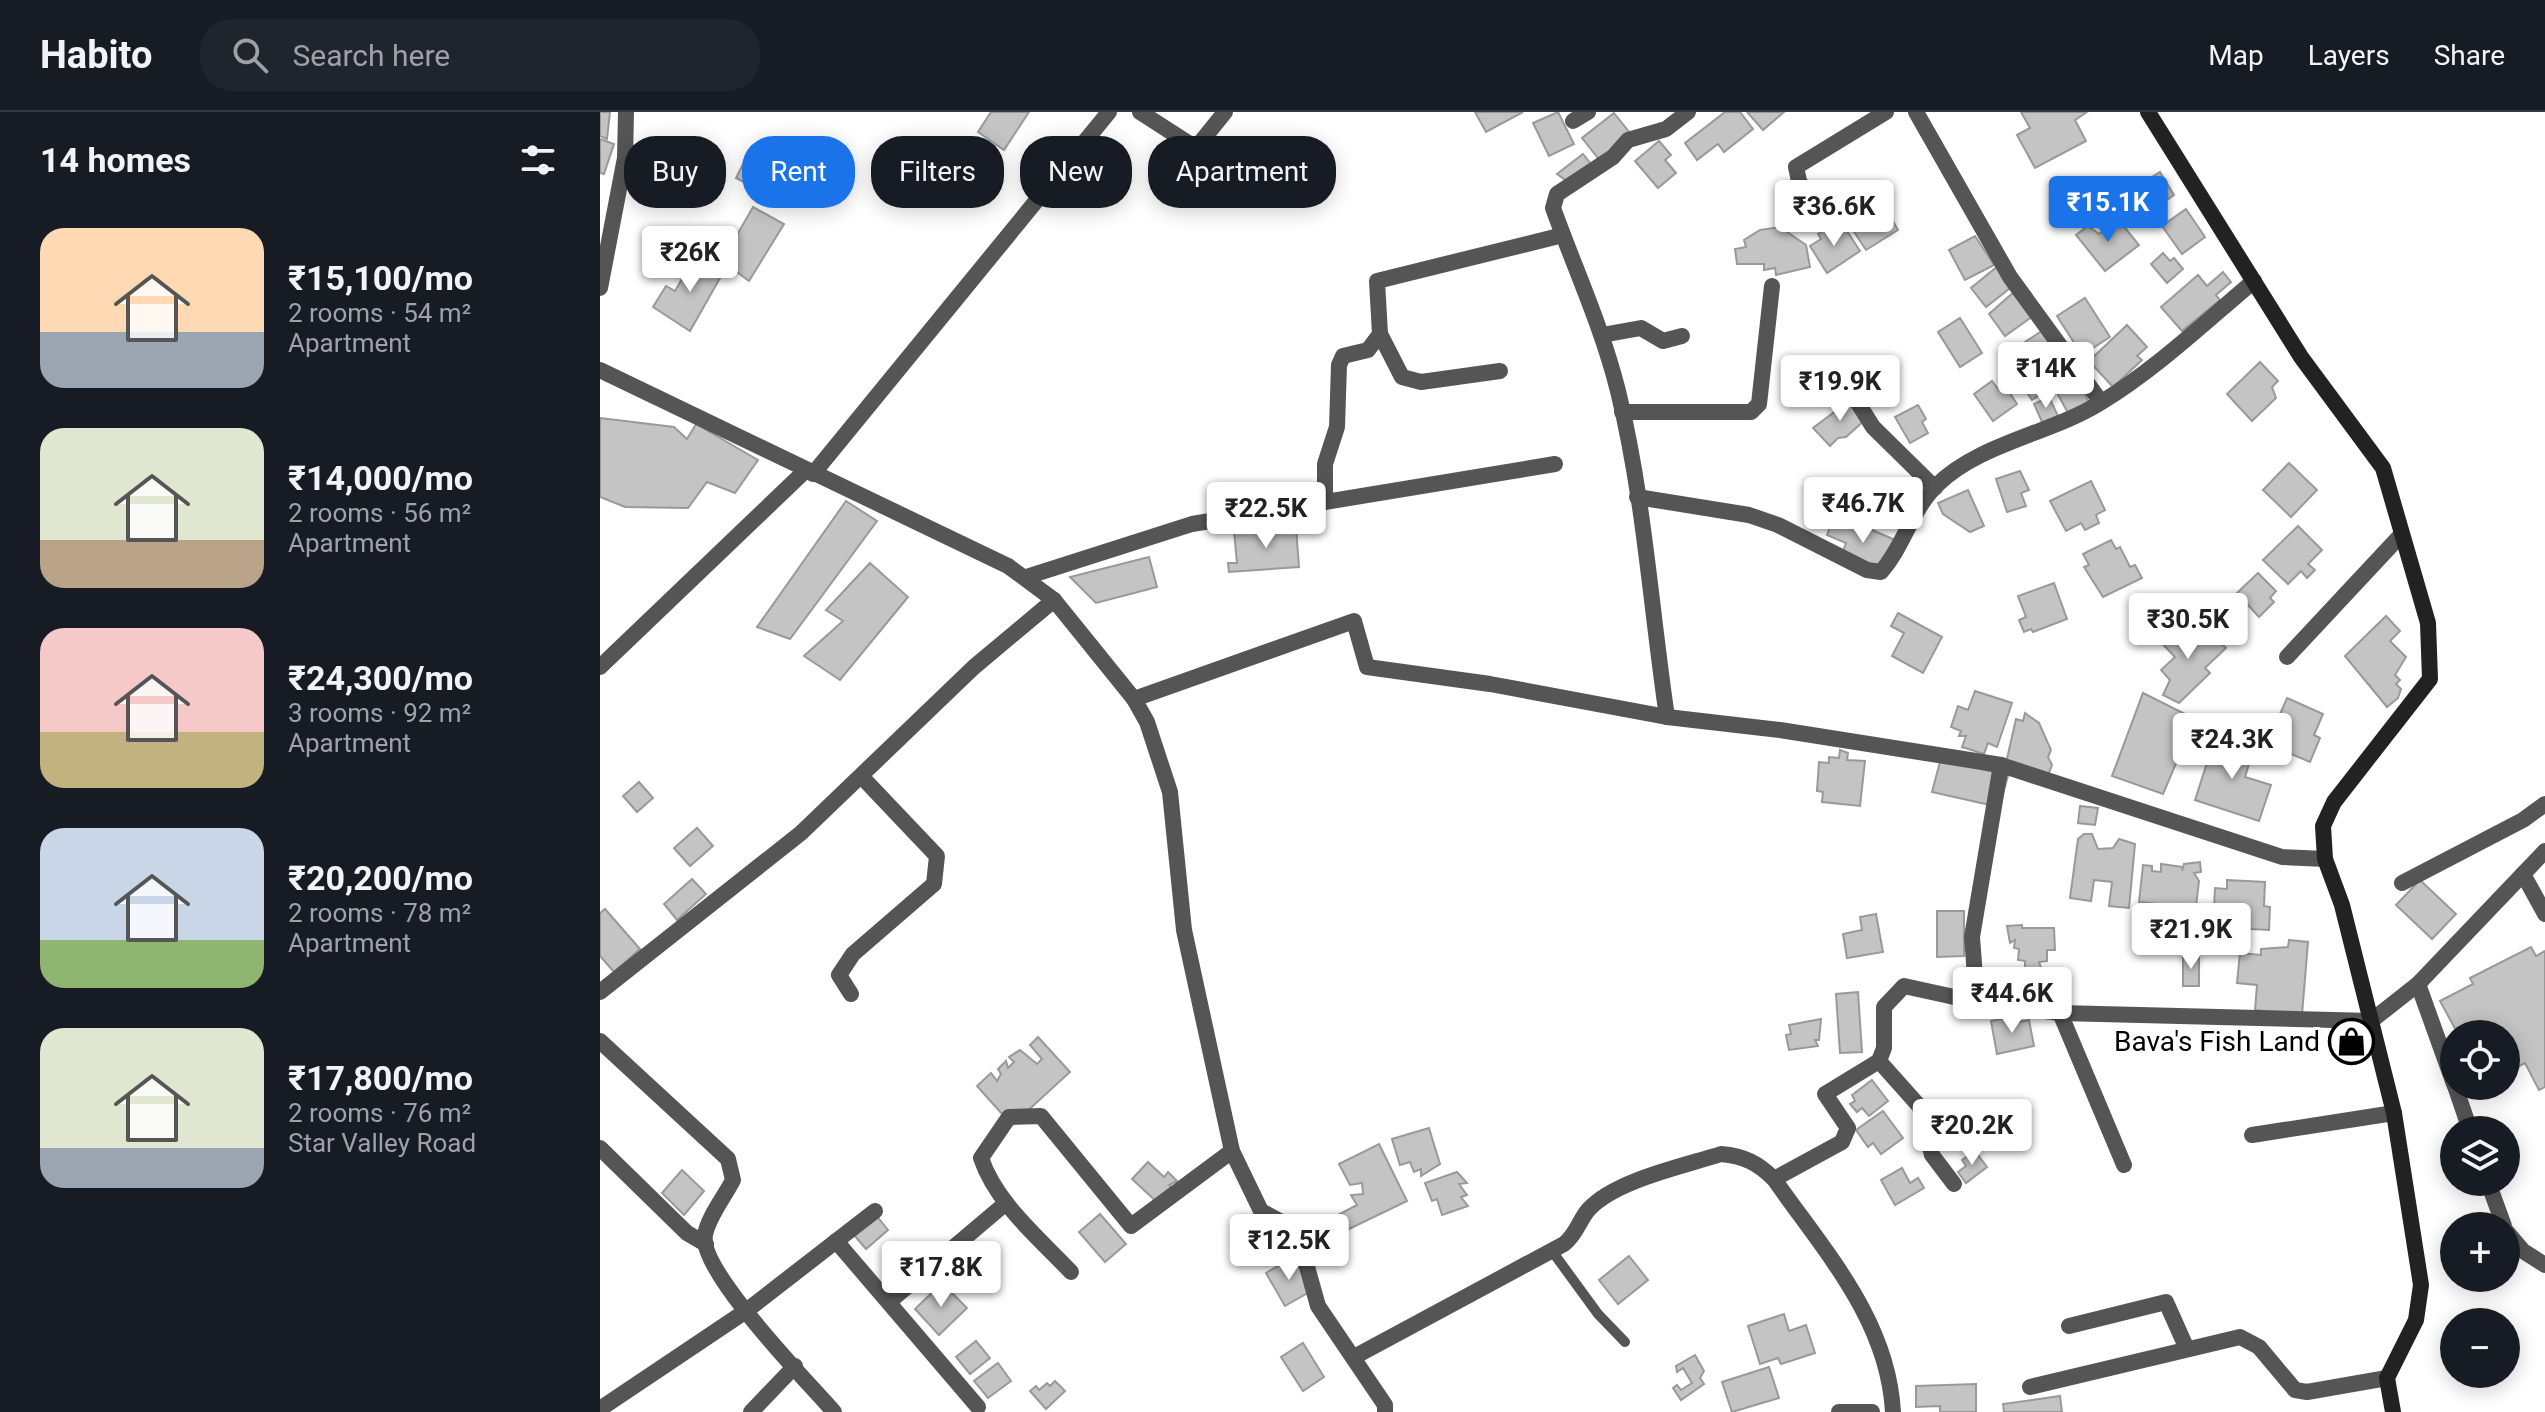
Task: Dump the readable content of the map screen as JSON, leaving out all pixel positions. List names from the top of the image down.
{
  "places": {
    "shop": ["Bava's Fish Land"]
  },
  "page": {
    "header": "Habito",
    "search": "Search here",
    "nav": ["Map", "Layers", "Share"],
    "heading": "14 homes",
    "chip": [
      "Buy",
      "Rent",
      "Filters",
      "New",
      "Apartment"
    ],
    "price": [
      "₹15.1K",
      "₹36.6K",
      "₹26K",
      "₹14K",
      "₹19.9K",
      "₹46.7K",
      "₹22.5K",
      "₹30.5K",
      "₹24.3K",
      "₹21.9K",
      "₹44.6K",
      "₹20.2K",
      "₹12.5K",
      "₹17.8K"
    ],
    "list": [
      {
        "name": "₹15,100/mo",
        "note": "2 rooms · 54 m² · Apartment"
      },
      {
        "name": "₹14,000/mo",
        "note": "2 rooms · 56 m² · Apartment"
      },
      {
        "name": "₹24,300/mo",
        "note": "3 rooms · 92 m² · Apartment"
      },
      {
        "name": "₹20,200/mo",
        "note": "2 rooms · 78 m² · Apartment"
      },
      {
        "name": "₹17,800/mo",
        "note": "2 rooms · 76 m² · Star Valley Road"
      }
    ],
    "map_buttons": ["+", "−"]
  }
}
